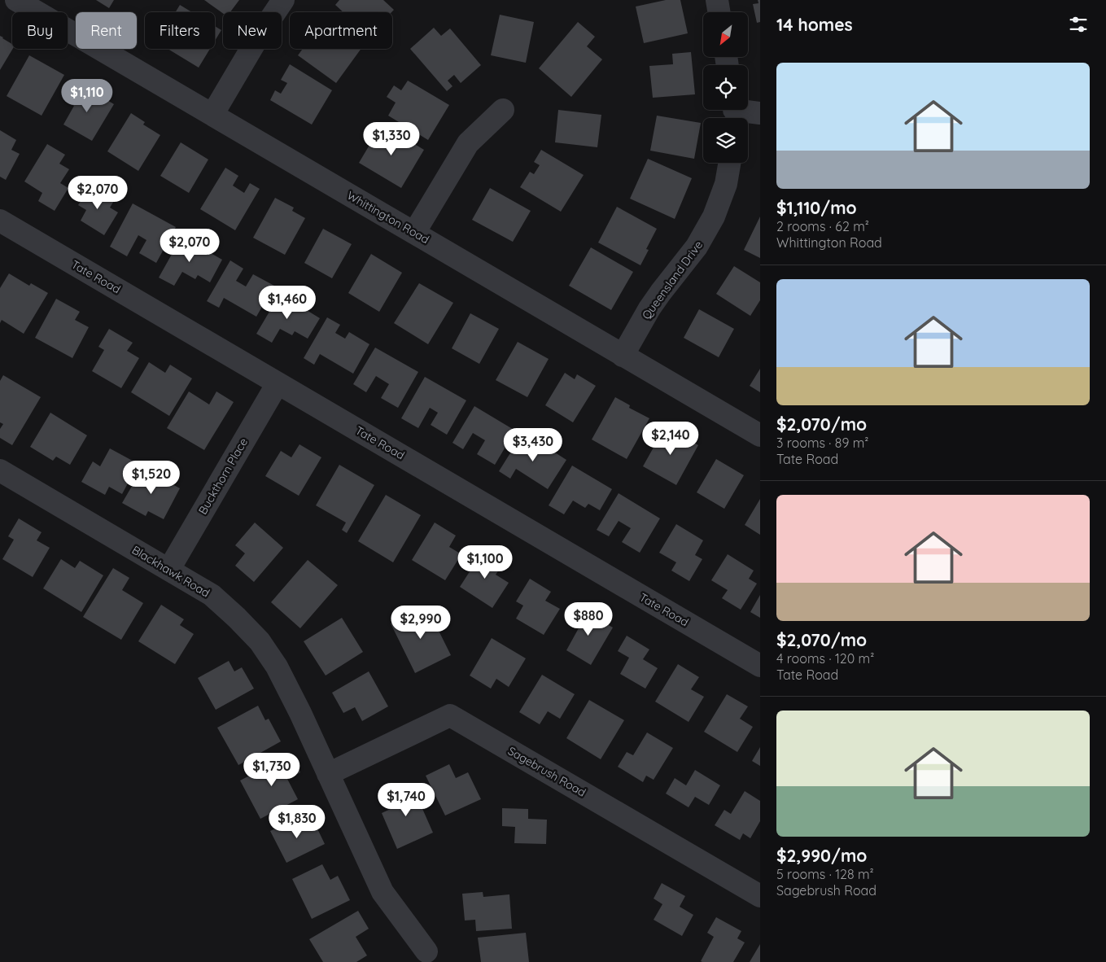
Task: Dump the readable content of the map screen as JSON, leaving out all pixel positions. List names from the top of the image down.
{
  "streets": {
    "street": [
      "Whittington Road",
      "Tate Road",
      "Queensland Drive",
      "Buckthorn Place",
      "Blackhawk Road",
      "Sagebrush Road"
    ]
  },
  "crossings": [
    ["Whittington Road", "Queensland Drive"],
    ["Tate Road", "Buckthorn Place"],
    ["Buckthorn Place", "Blackhawk Road"],
    ["Blackhawk Road", "Sagebrush Road"]
  ],
  "north": "bottom left",
  "page": {
    "heading": "14 homes",
    "chip": [
      "Buy",
      "Rent",
      "Filters",
      "New",
      "Apartment"
    ],
    "list": [
      {
        "name": "$1,110/mo",
        "note": "2 rooms · 62 m² · Whittington Road"
      },
      {
        "name": "$2,070/mo",
        "note": "3 rooms · 89 m² · Tate Road"
      },
      {
        "name": "$2,070/mo",
        "note": "4 rooms · 120 m² · Tate Road"
      },
      {
        "name": "$2,990/mo",
        "note": "5 rooms · 128 m² · Sagebrush Road"
      }
    ],
    "price": [
      "$1,110",
      "$1,330",
      "$2,070",
      "$2,070",
      "$1,460",
      "$2,140",
      "$3,430",
      "$1,520",
      "$1,100",
      "$880",
      "$2,990",
      "$1,730",
      "$1,740",
      "$1,830"
    ]
  }
}
